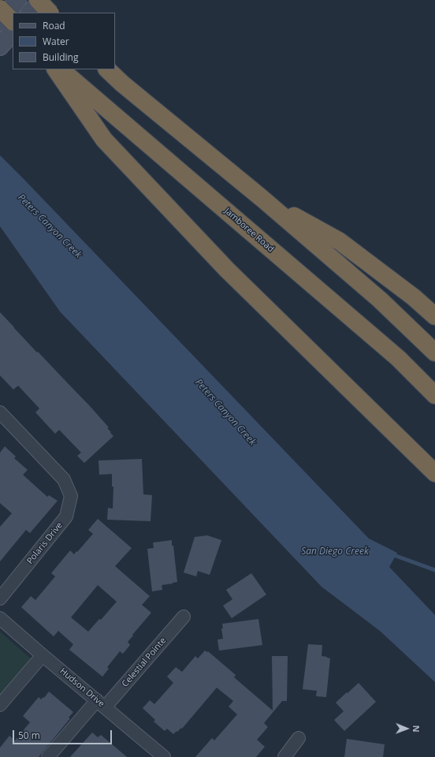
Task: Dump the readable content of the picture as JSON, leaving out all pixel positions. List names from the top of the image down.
{
  "streets": {
    "highway": ["Jamboree Road"],
    "street": ["Polaris Drive", "Celestial Pointe", "Hudson Drive"]
  },
  "crossings": [
    ["Celestial Pointe", "Hudson Drive"]
  ],
  "water": ["Peters Canyon Creek", "San Diego Creek"],
  "legend": ["Road", "Water", "Building"],
  "scale_bar": "50 m",
  "north": "right"
}
